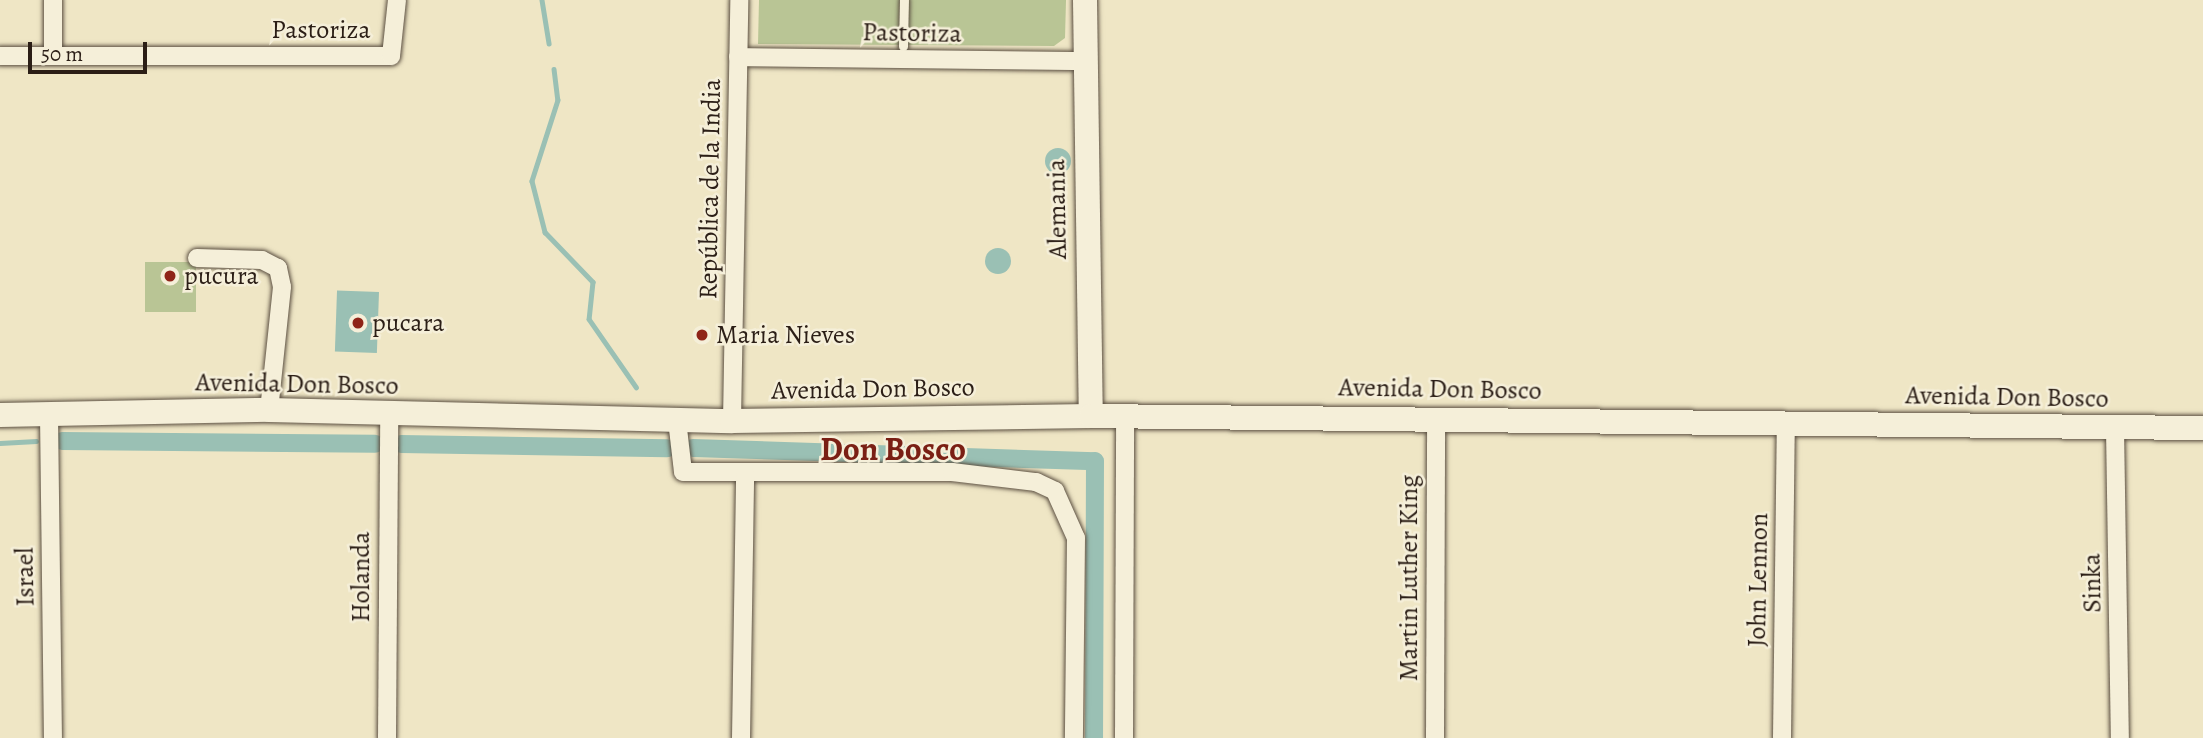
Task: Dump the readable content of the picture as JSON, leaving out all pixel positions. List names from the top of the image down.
{
  "streets": {
    "main road": ["Alemania", "Avenida Don Bosco"],
    "street": [
      "Pastoriza",
      "República de la India",
      "Israel",
      "Holanda",
      "Martin Luther King",
      "John Lennon",
      "Sinka"
    ]
  },
  "crossings": [
    ["Pastoriza", "República de la India"],
    ["Pastoriza", "Alemania"],
    ["República de la India", "Avenida Don Bosco"],
    ["Alemania", "Avenida Don Bosco"],
    ["Avenida Don Bosco", "Israel"],
    ["Avenida Don Bosco", "Holanda"],
    ["Avenida Don Bosco", "Martin Luther King"],
    ["Avenida Don Bosco", "John Lennon"],
    ["Avenida Don Bosco", "Sinka"]
  ],
  "districts": ["Don Bosco"],
  "places": ["pucura", "pucara", "Maria Nieves"],
  "scale_bar": "50 m"
}
